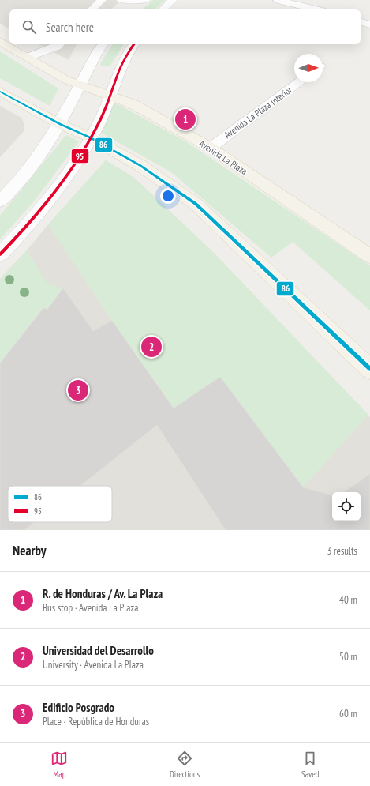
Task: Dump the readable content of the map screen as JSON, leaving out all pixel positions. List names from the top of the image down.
{
  "streets": {
    "main road": ["Avenida La Plaza"],
    "street": ["Avenida La Plaza Interior"]
  },
  "crossings": [
    ["Avenida La Plaza Interior", "Avenida La Plaza"]
  ],
  "lines": ["transit line 95", "transit line 86"],
  "legend": ["86", "95"],
  "north": "right",
  "page": {
    "search": "Search here",
    "pins": ["1", "2", "3"],
    "heading": ["Nearby", "3 results"],
    "list": [
      {
        "mark": "1",
        "name": "R. de Honduras / Av. La Plaza",
        "note": "Bus stop · Avenida La Plaza",
        "value": "40 m"
      },
      {
        "mark": "2",
        "name": "Universidad del Desarrollo",
        "note": "University · Avenida La Plaza",
        "value": "50 m"
      },
      {
        "mark": "3",
        "name": "Edificio Posgrado",
        "note": "Place · República de Honduras",
        "value": "60 m"
      }
    ],
    "nav": ["Map", "Directions", "Saved"]
  }
}
